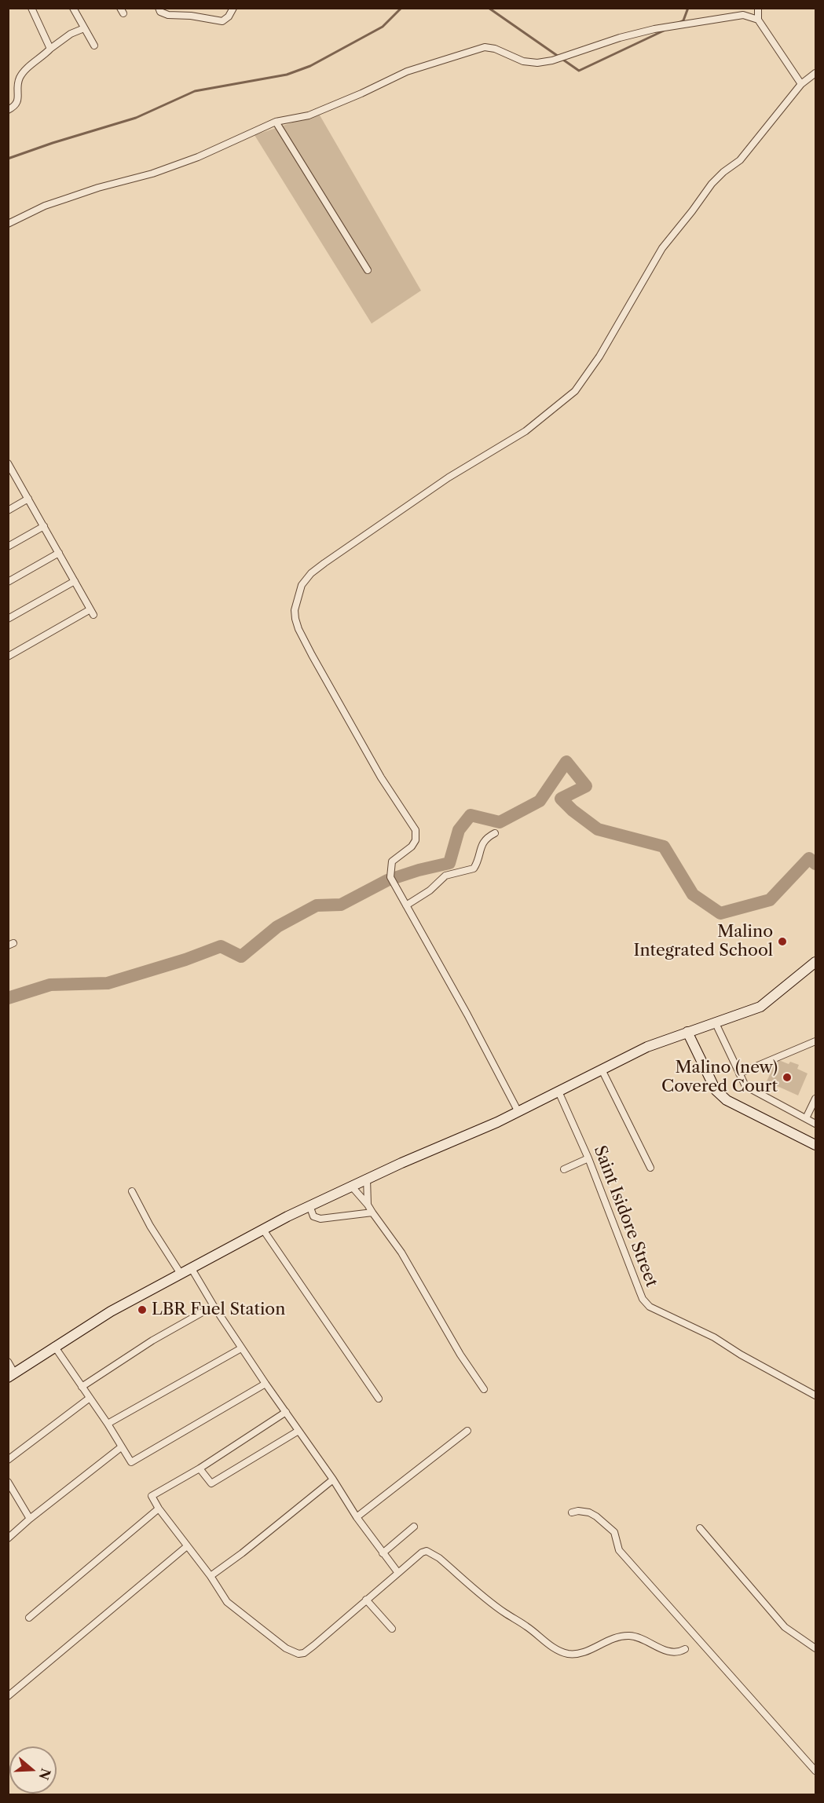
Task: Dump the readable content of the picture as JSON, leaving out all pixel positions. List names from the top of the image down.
{
  "streets": {
    "street": ["Saint Isidore Street"]
  },
  "places": ["Malino Integrated School", "Malino (new) Covered Court", "LBR Fuel Station"],
  "north": "right"
}
